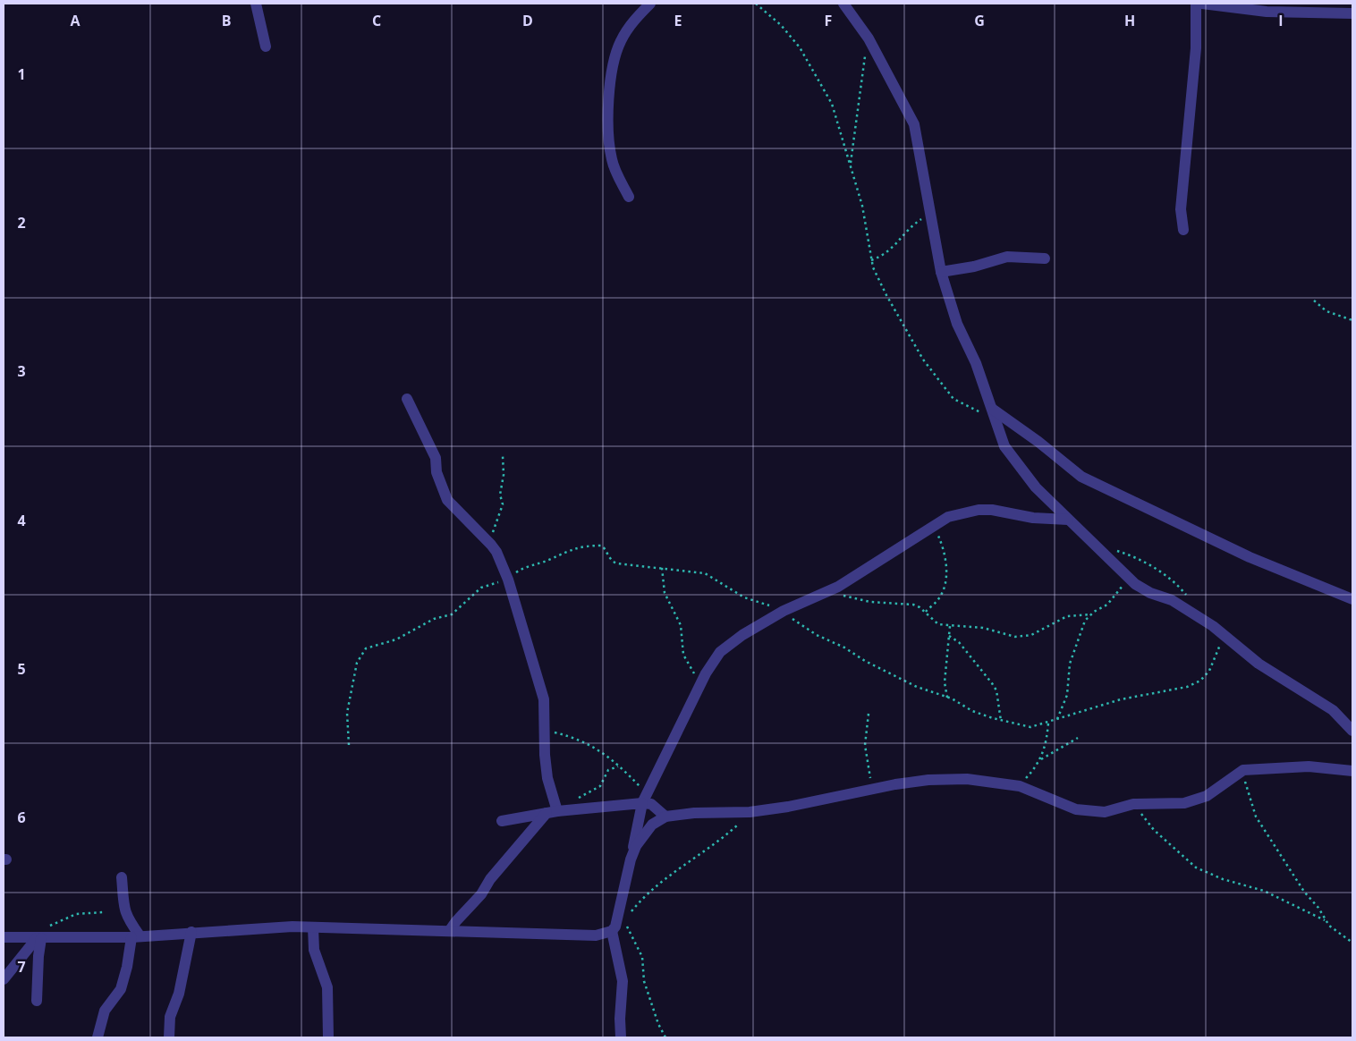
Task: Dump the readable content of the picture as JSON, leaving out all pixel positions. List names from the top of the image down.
{
  "grid": {
    "columns": [
      "A",
      "B",
      "C",
      "D",
      "E",
      "F",
      "G",
      "H",
      "I"
    ],
    "rows": [
      "1",
      "2",
      "3",
      "4",
      "5",
      "6",
      "7"
    ]
  }
}
